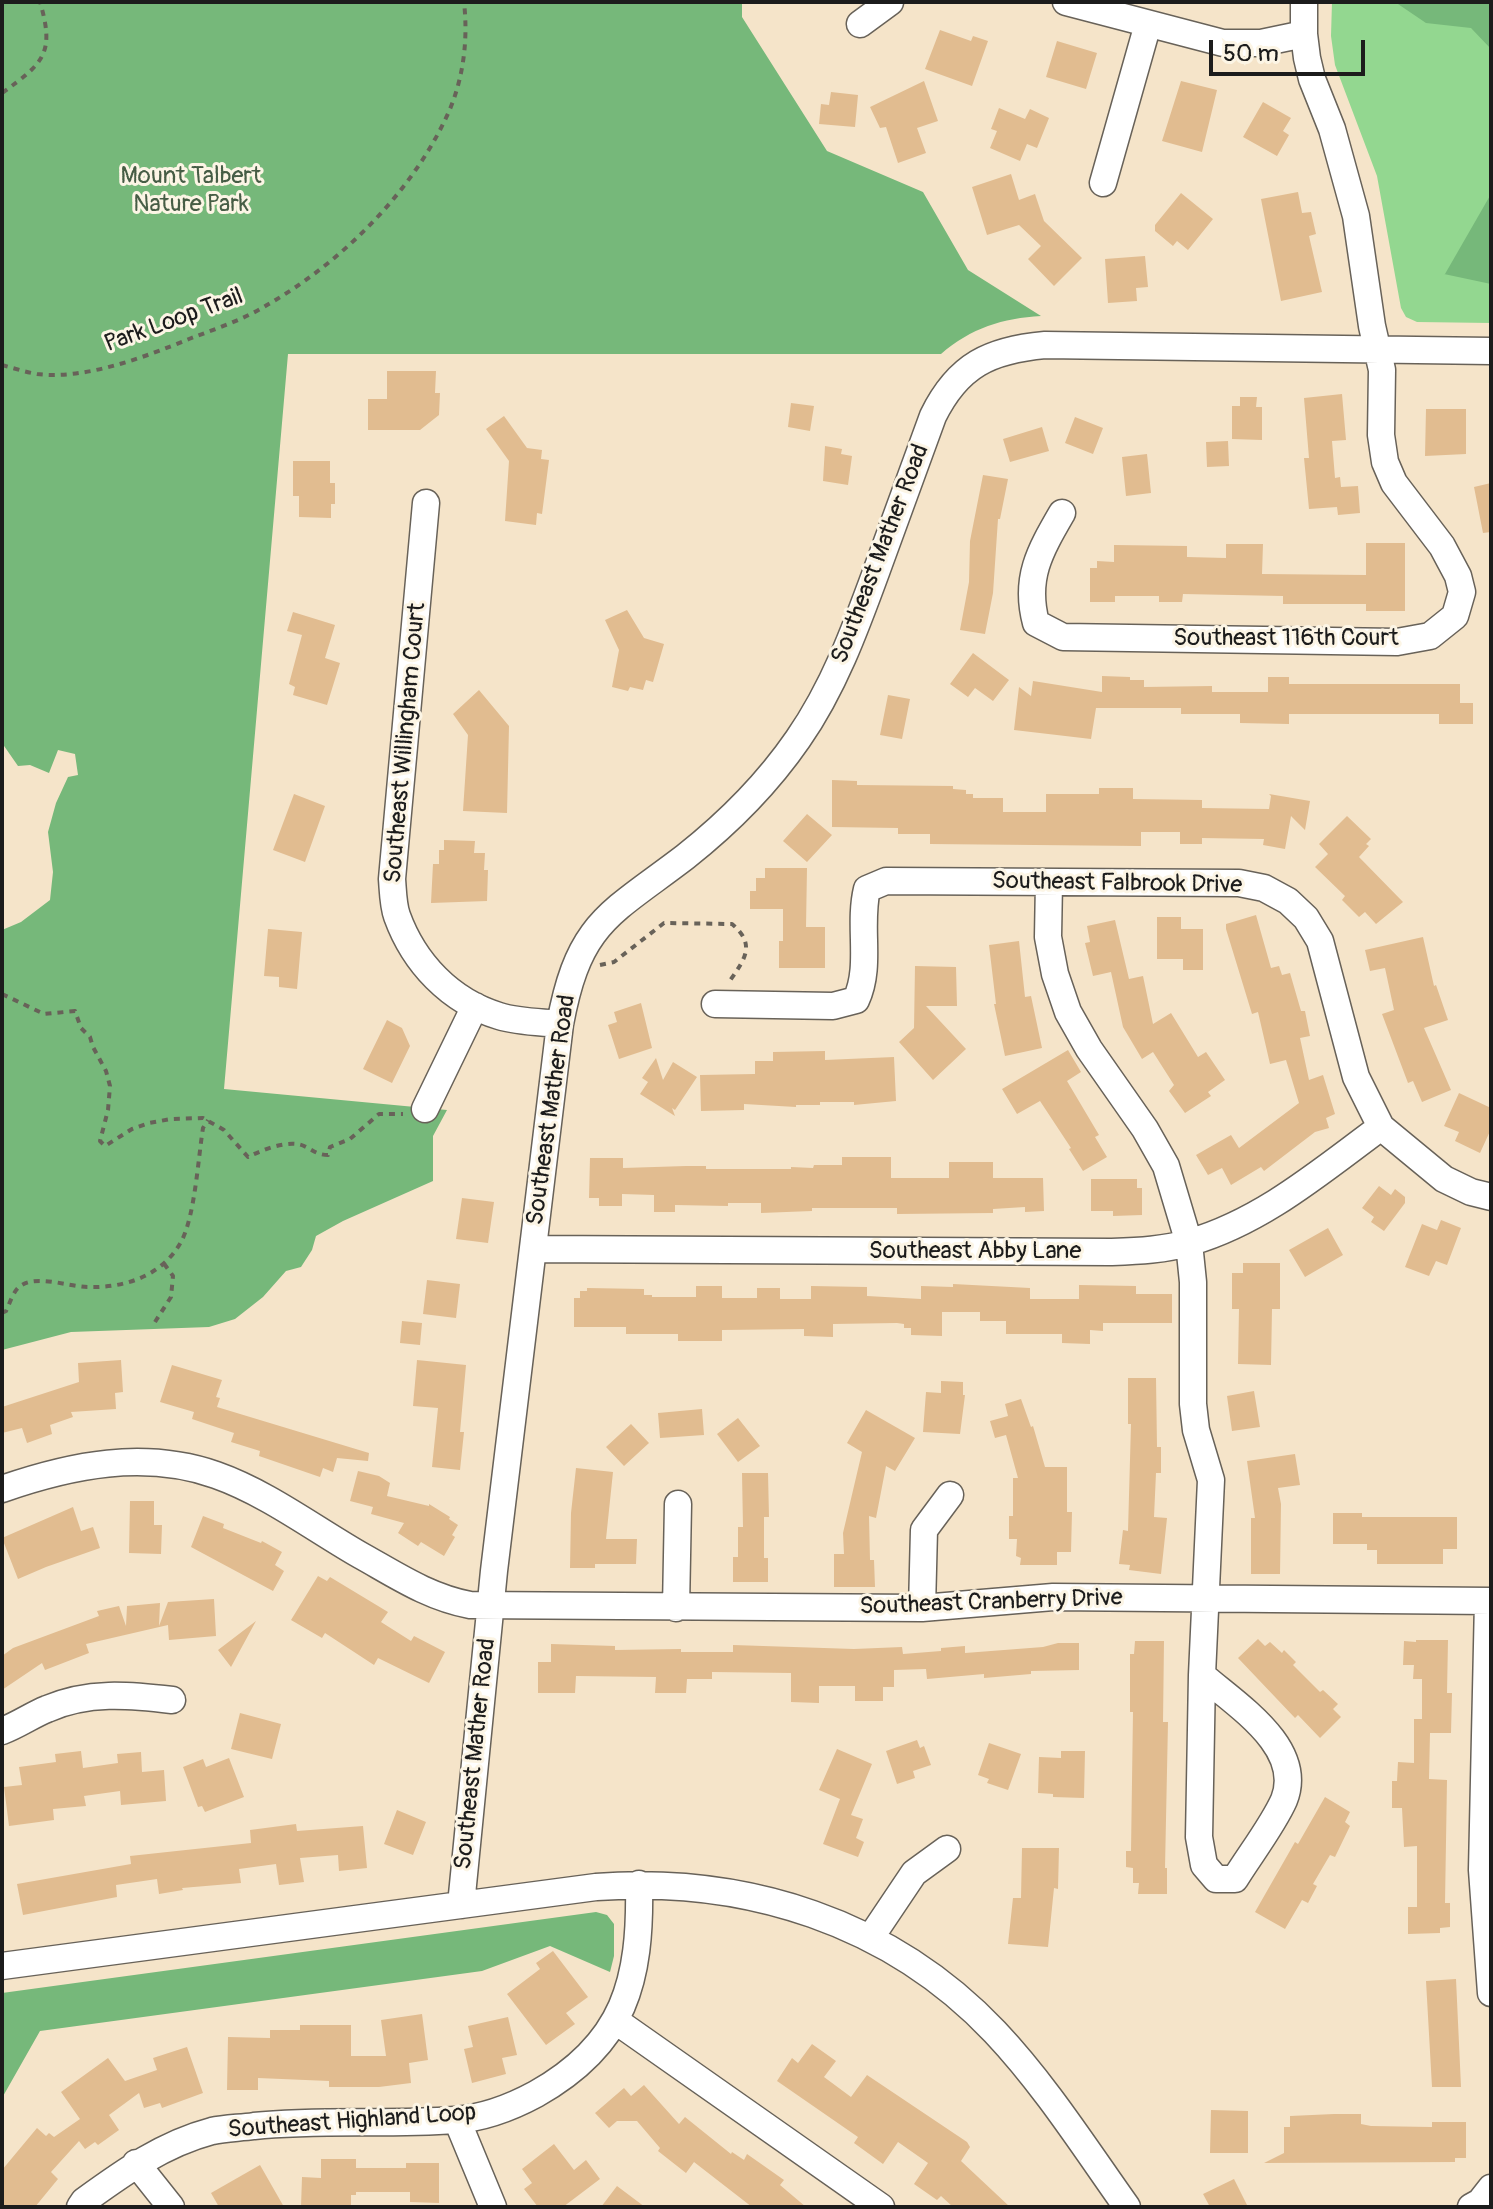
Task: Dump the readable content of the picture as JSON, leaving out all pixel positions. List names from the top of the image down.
{
  "streets": {
    "street": [
      "Southeast Mather Road",
      "Southeast 116th Court",
      "Southeast Willingham Court",
      "Southeast Falbrook Drive",
      "Southeast Abby Lane",
      "Southeast Cranberry Drive",
      "Southeast Highland Loop"
    ],
    "path": ["Park Loop Trail"]
  },
  "crossings": [
    ["Southeast Mather Road", "Southeast 116th Court"],
    ["Southeast Mather Road", "Southeast Willingham Court"],
    ["Southeast Mather Road", "Southeast Abby Lane"],
    ["Southeast Mather Road", "Southeast Cranberry Drive"],
    ["Southeast Falbrook Drive", "Southeast Abby Lane"]
  ],
  "parks": ["Mount Talbert Nature Park"],
  "scale_bar": "50 m"
}
